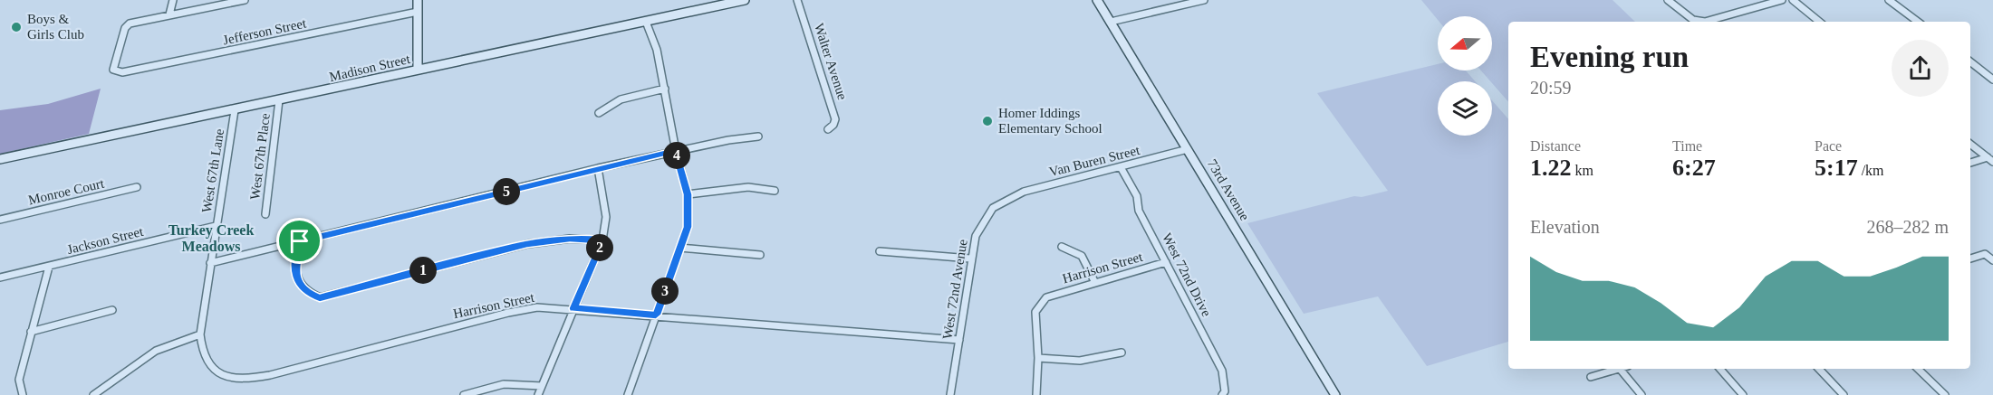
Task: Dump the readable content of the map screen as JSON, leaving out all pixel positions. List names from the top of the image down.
{
  "streets": {
    "street": [
      "Jefferson Street",
      "Walter Avenue",
      "Madison Street",
      "West 67th Place",
      "Van Buren Street",
      "West 67th Lane",
      "73rd Avenue",
      "Monroe Court",
      "Jackson Street",
      "Harrison Street",
      "West 72nd Drive",
      "West 72nd Avenue"
    ]
  },
  "crossings": [
    ["Madison Street", "West 67th Place"],
    ["Madison Street", "West 67th Lane"],
    ["Van Buren Street", "73rd Avenue"],
    ["Van Buren Street", "West 72nd Drive"],
    ["Van Buren Street", "West 72nd Avenue"],
    ["West 67th Lane", "Jackson Street"],
    ["West 67th Lane", "Harrison Street"],
    ["Harrison Street", "West 72nd Drive"],
    ["Harrison Street", "West 72nd Avenue"]
  ],
  "districts": ["Turkey Creek Meadows"],
  "places": ["Boys & Girls Club", "Homer Iddings Elementary School"],
  "north": "left",
  "page": {
    "heading": ["Evening run", "20:59"],
    "stats": [
      ["Distance", "1.22 km"],
      ["Time", "6:27"],
      ["Pace", "5:17 /km"]
    ],
    "pins": [
      "4",
      "5",
      "2",
      "1",
      "3"
    ],
    "chart": ["Elevation", "268–282 m"]
  }
}
